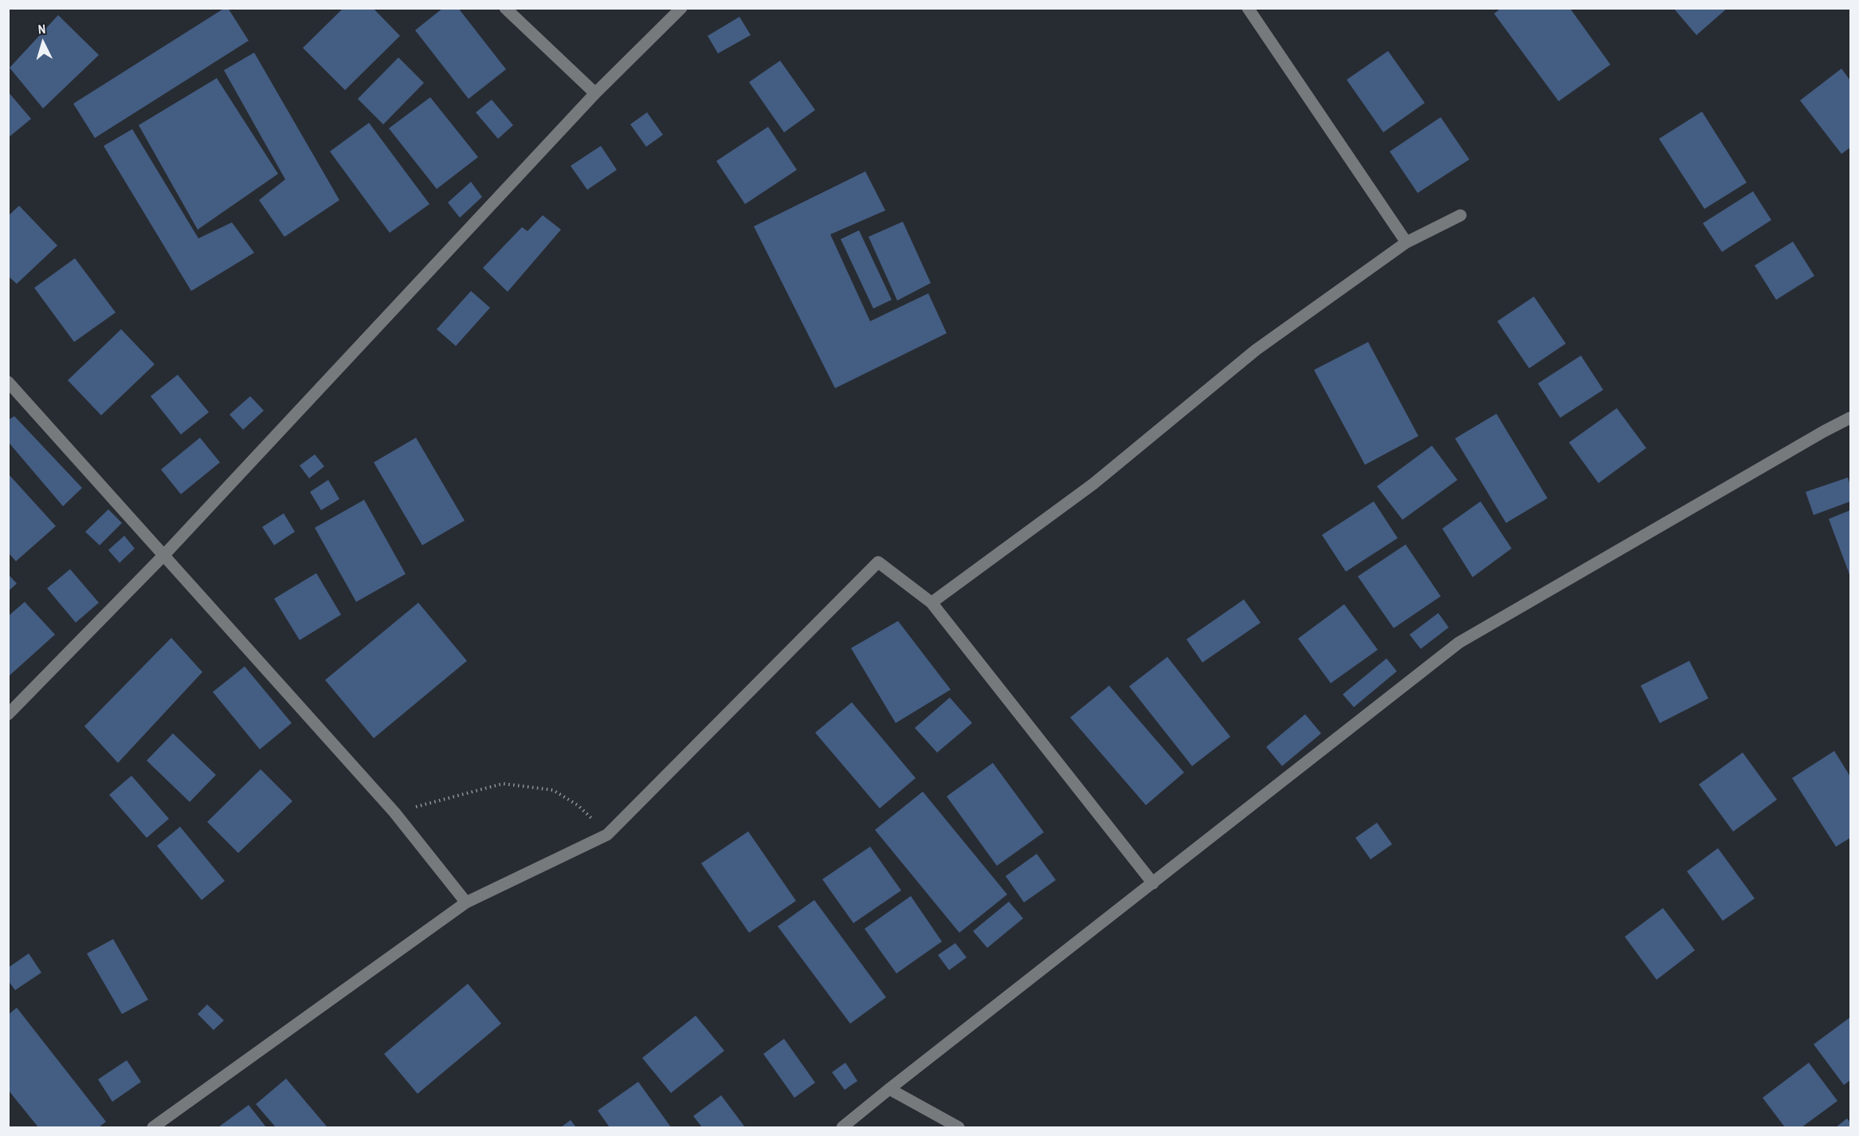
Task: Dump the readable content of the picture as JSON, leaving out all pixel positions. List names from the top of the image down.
{
  "north": "top"
}
